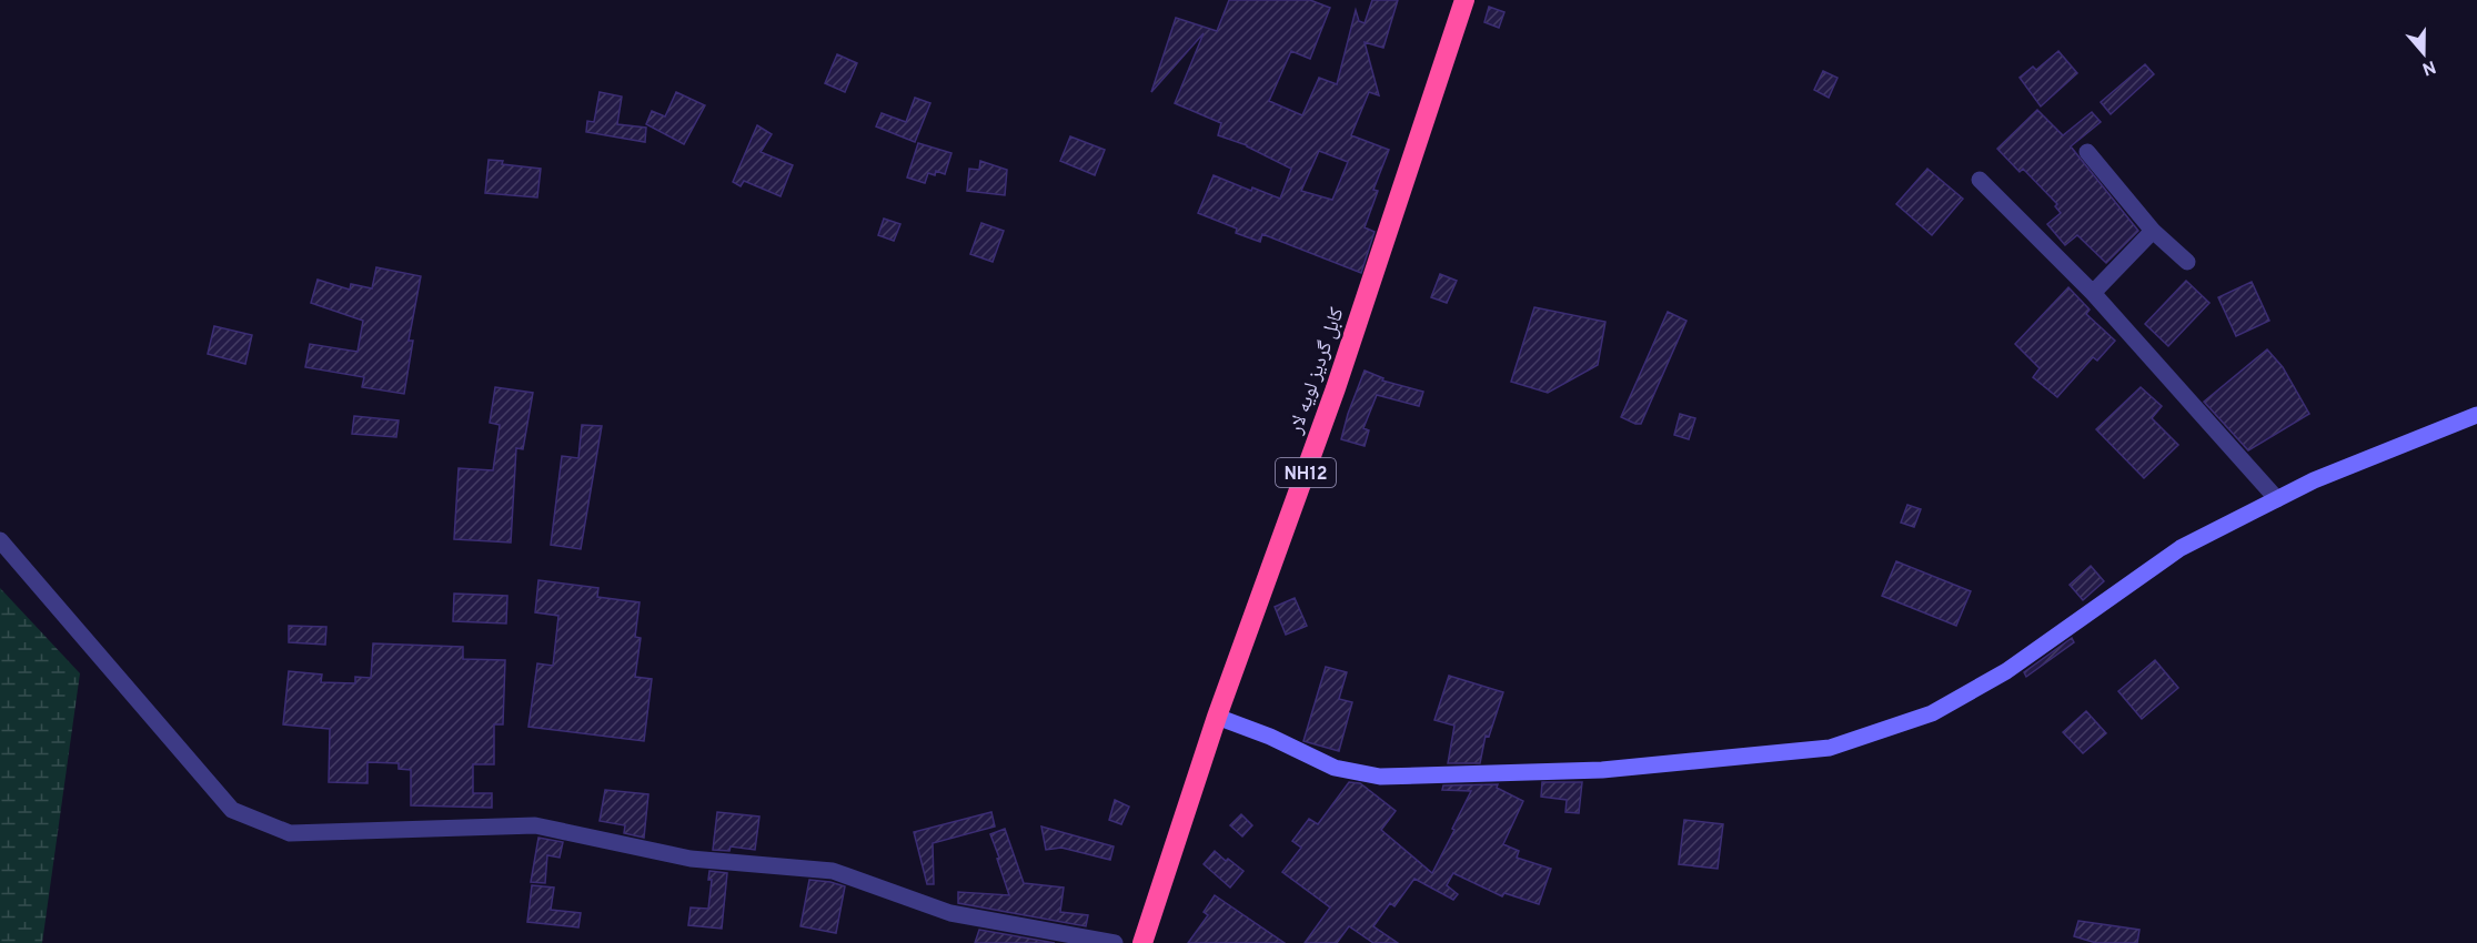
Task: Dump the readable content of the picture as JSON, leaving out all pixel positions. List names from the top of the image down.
{
  "streets": {
    "highway": ["کابل گردیز لویه لار", "NH12"]
  },
  "north": "bottom"
}
